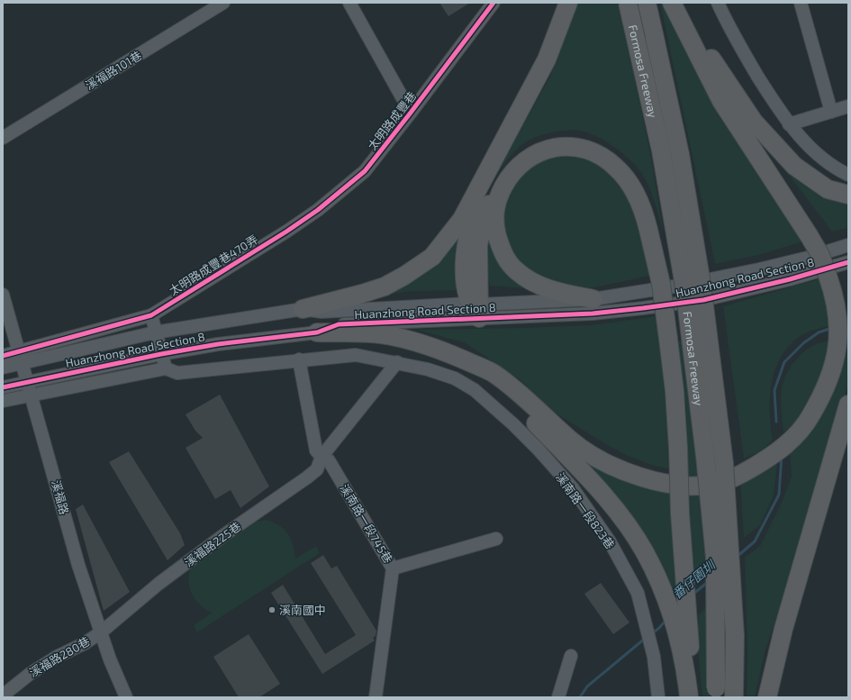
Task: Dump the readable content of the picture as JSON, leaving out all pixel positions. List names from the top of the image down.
{
  "streets": {
    "highway": ["Formosa Freeway"],
    "street": [
      "溪福路101巷",
      "太明路成豐巷",
      "太明路成豐巷470弄",
      "Huanzhong Road Section 8",
      "溪福路",
      "溪南路一段823巷",
      "溪南路一段745巷",
      "溪福路225巷",
      "溪福路280巷"
    ]
  },
  "crossings": [
    ["太明路成豐巷", "太明路成豐巷470弄"],
    ["太明路成豐巷470弄", "Huanzhong Road Section 8"],
    ["Huanzhong Road Section 8", "溪福路"],
    ["溪福路", "溪福路225巷"],
    ["溪福路", "溪福路280巷"],
    ["溪南路一段823巷", "溪南路一段745巷"],
    ["溪南路一段823巷", "溪福路225巷"],
    ["溪南路一段745巷", "溪福路225巷"],
    ["溪福路225巷", "溪福路280巷"]
  ],
  "water": ["番仔園圳"],
  "places": ["溪南國中"]
}
